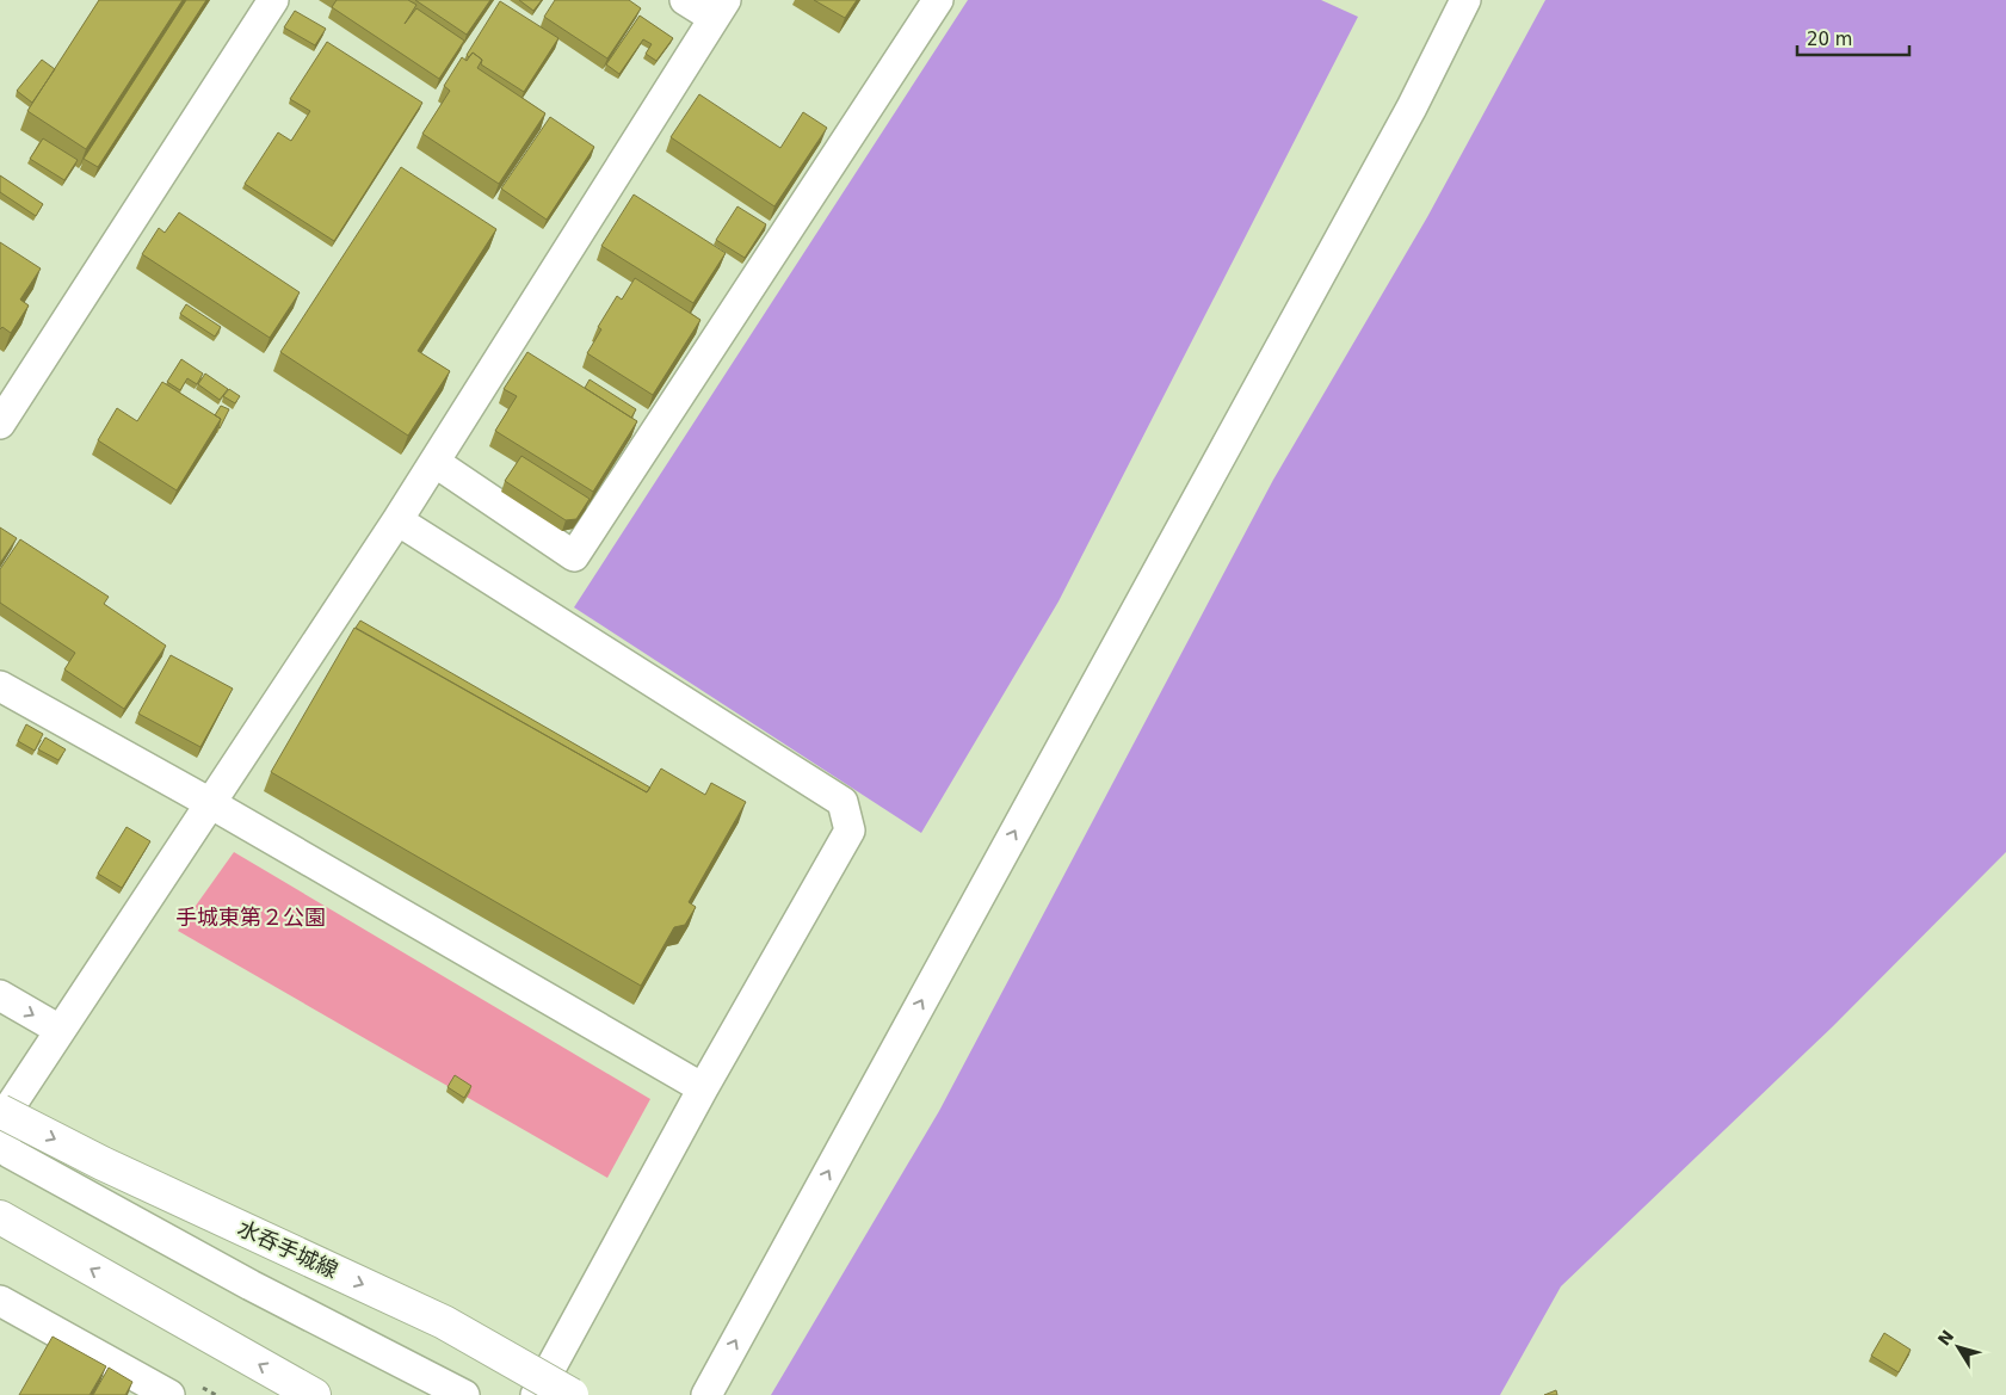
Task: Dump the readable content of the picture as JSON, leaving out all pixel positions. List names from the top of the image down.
{
  "streets": {
    "main road": ["水呑手城線"]
  },
  "parks": ["手城東第２公園"],
  "scale_bar": "20 m",
  "north": "top left"
}
